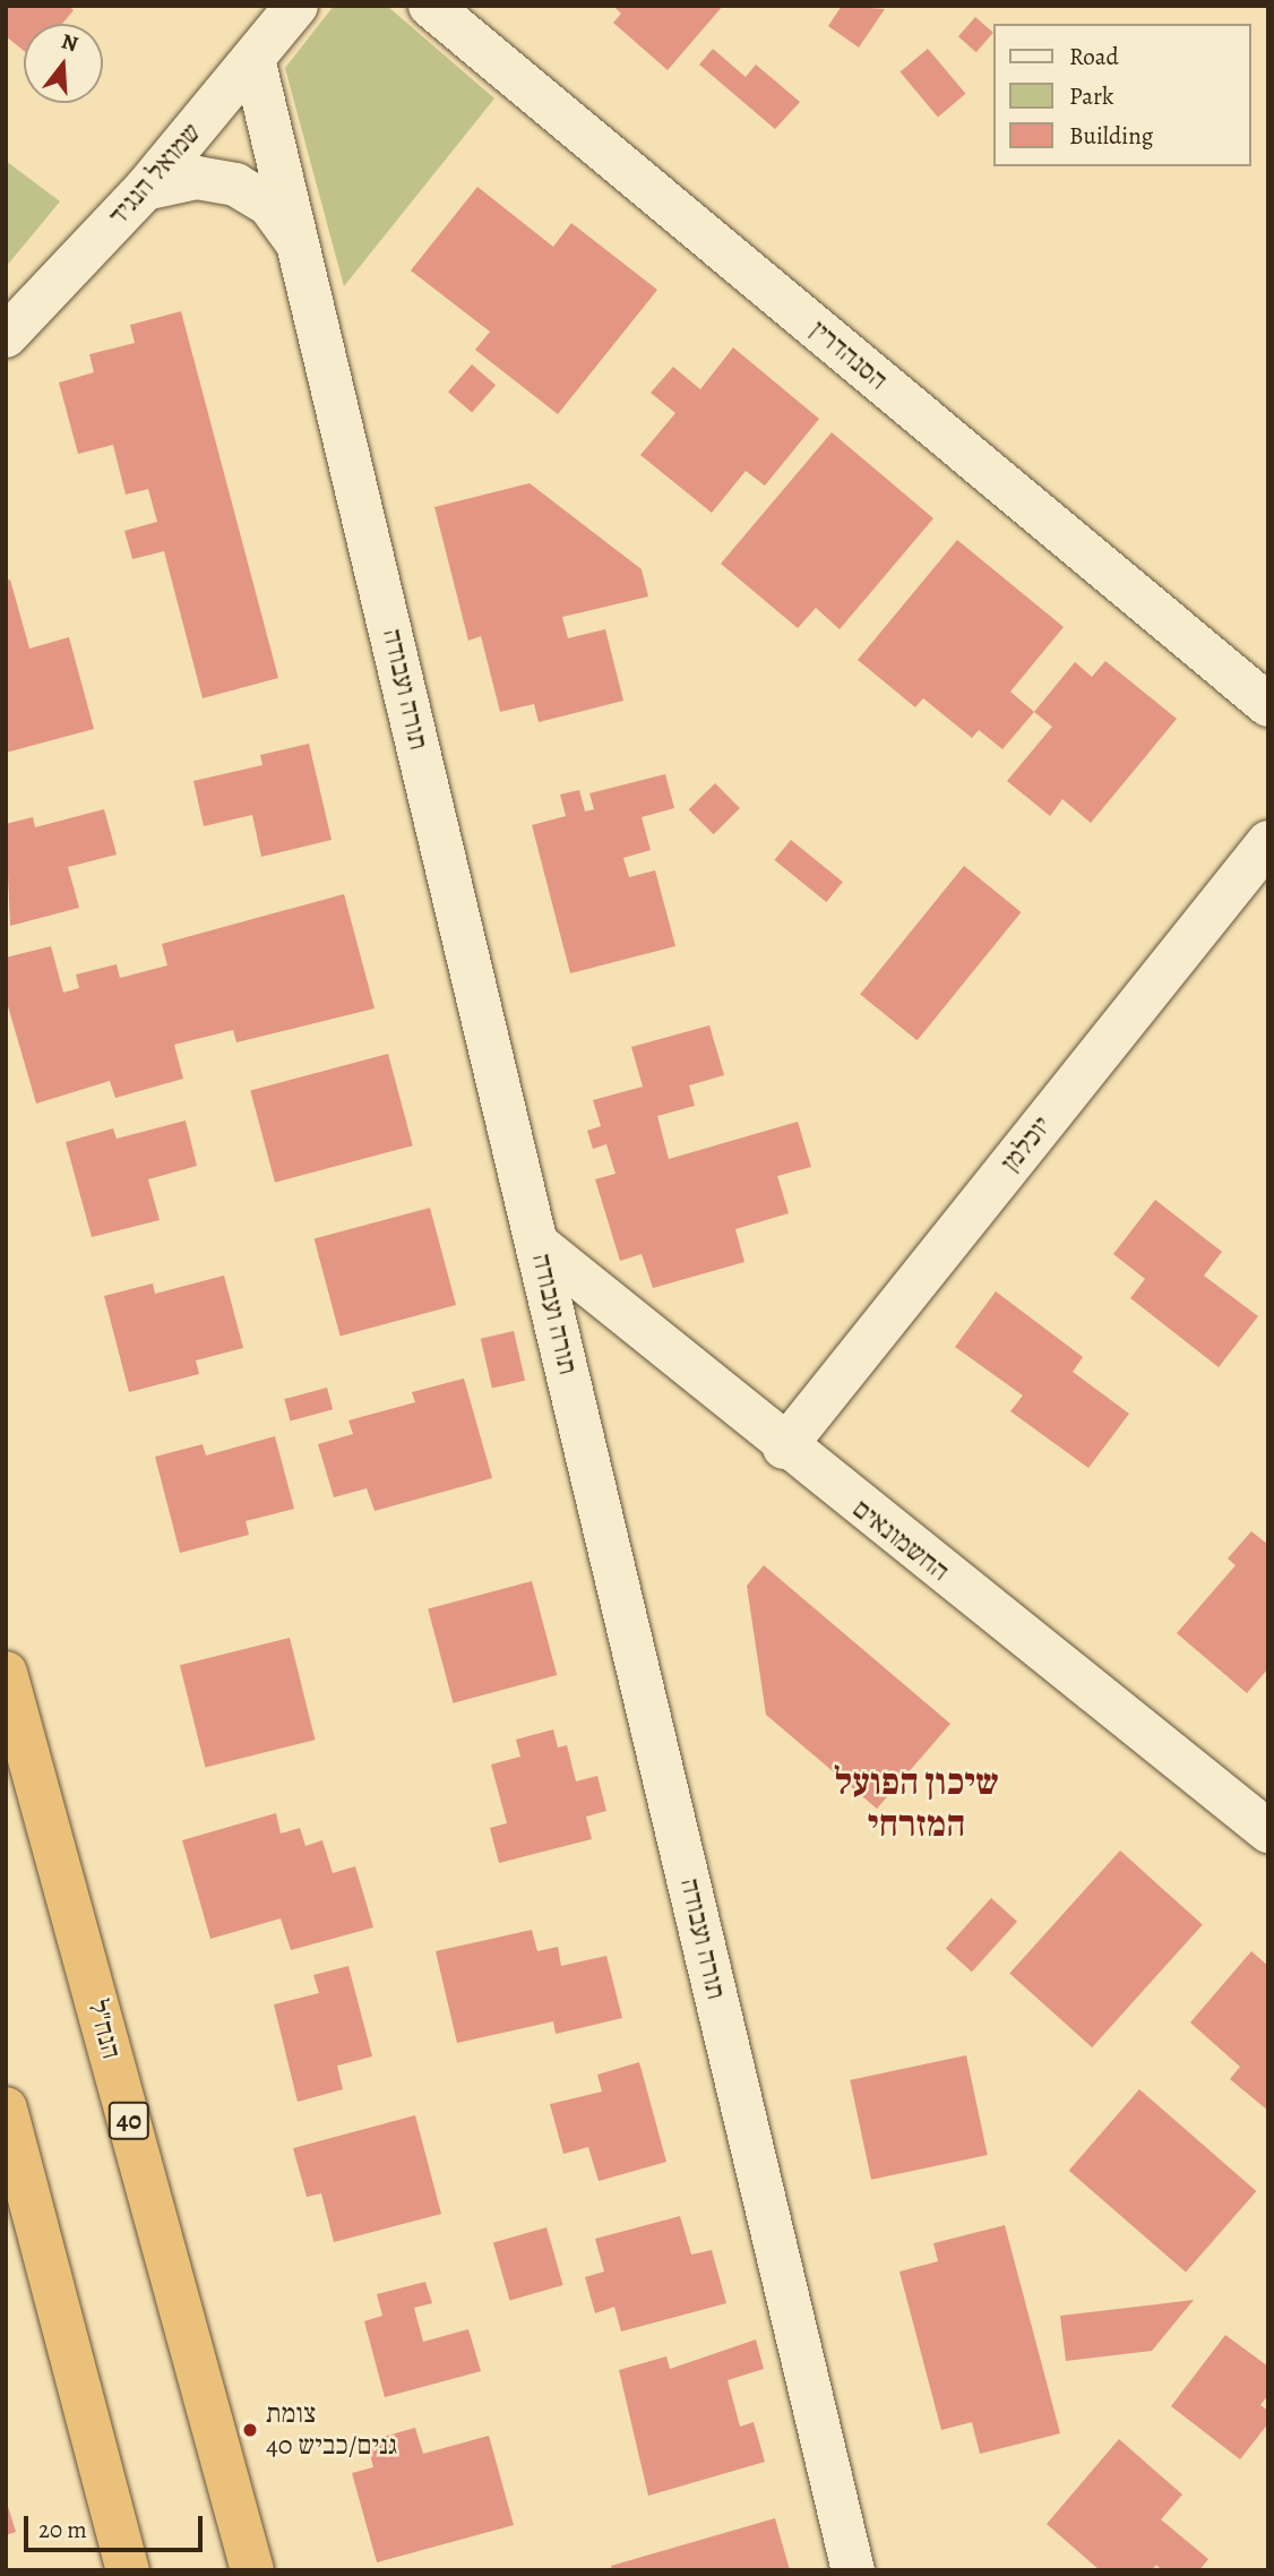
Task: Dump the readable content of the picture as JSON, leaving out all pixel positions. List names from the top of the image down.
{
  "streets": {
    "highway": ["הנח\"ל", "40"],
    "street": [
      "שמואל הנגיד",
      "הסנהדרין",
      "תורה ועבודה",
      "יוכלמן",
      "החשמונאים"
    ]
  },
  "crossings": [
    ["שמואל הנגיד", "תורה ועבודה"],
    ["תורה ועבודה", "החשמונאים"],
    ["יוכלמן", "החשמונאים"]
  ],
  "districts": ["שיכון הפועל המזרחי"],
  "places": ["צומת גנים/כביש 40"],
  "legend": ["Road", "Park", "Building"],
  "scale_bar": "20 m",
  "north": "top"
}
